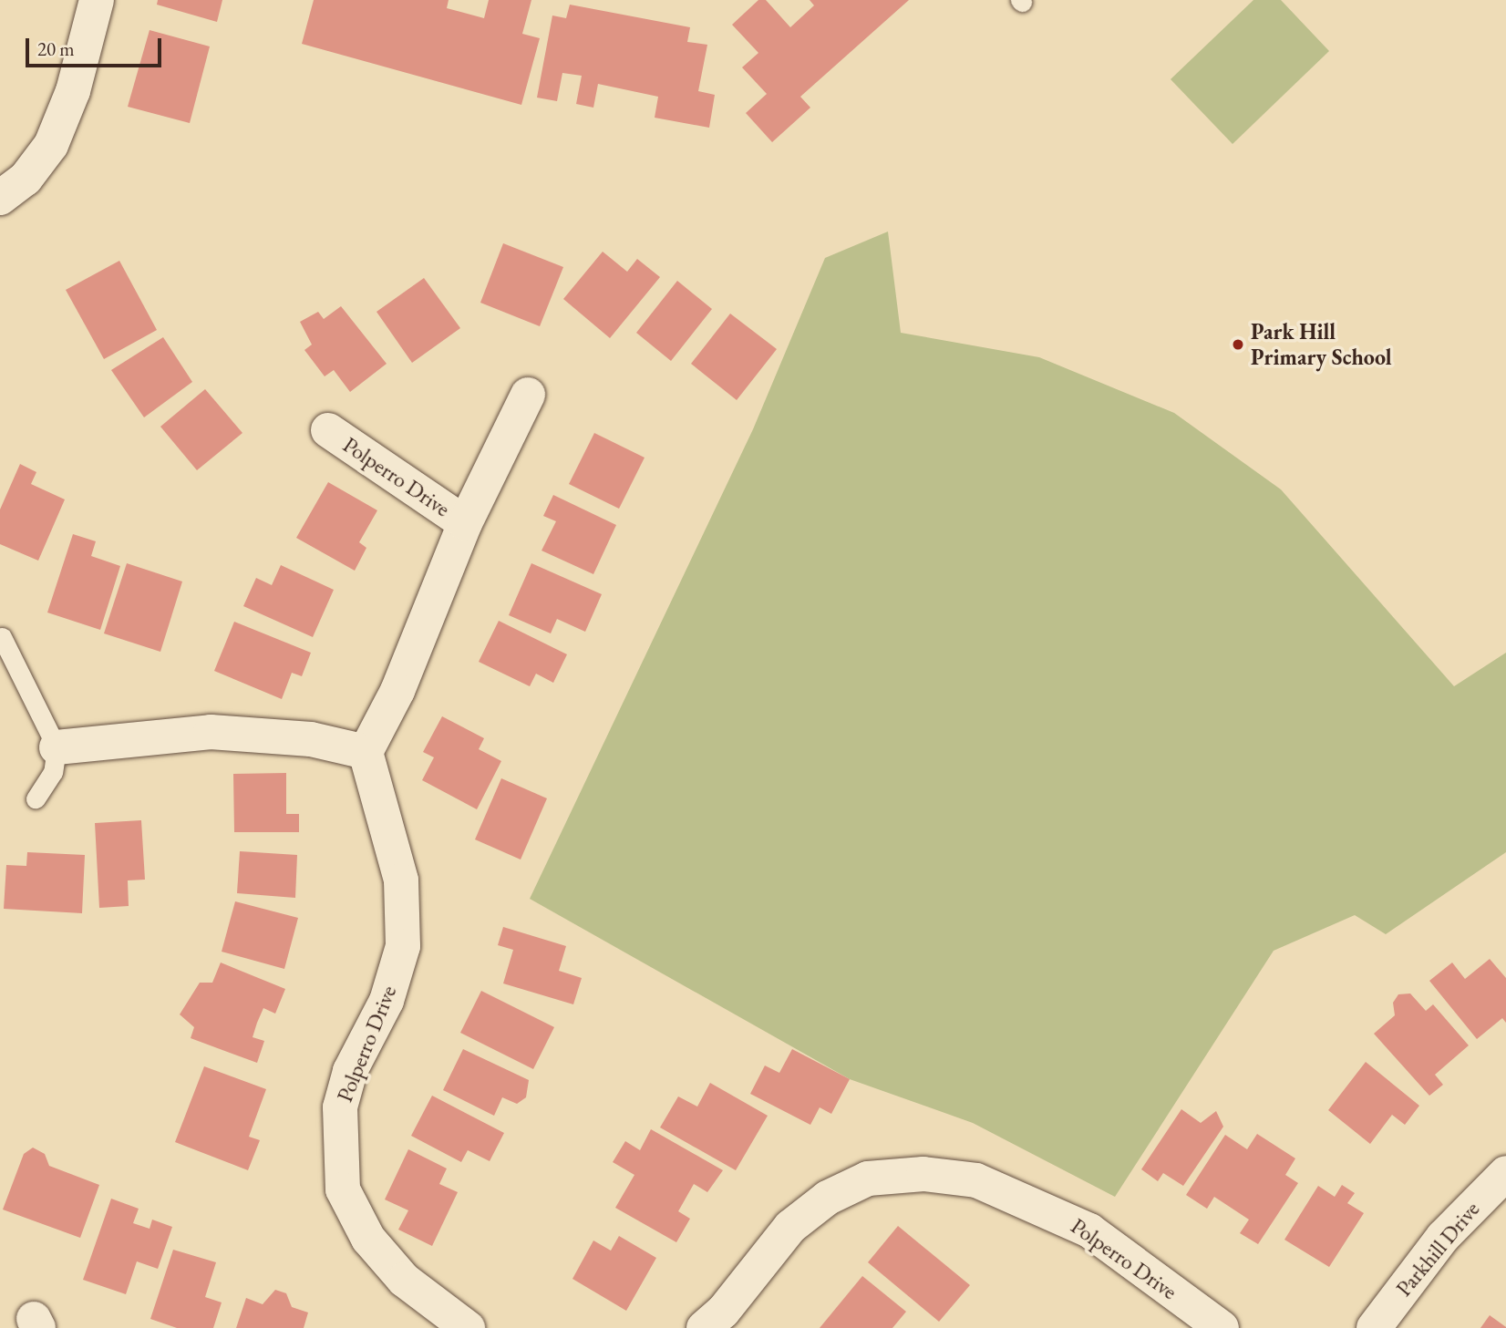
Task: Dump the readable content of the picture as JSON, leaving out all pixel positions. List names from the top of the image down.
{
  "streets": {
    "street": ["Polperro Drive", "Parkhill Drive"]
  },
  "places": ["Park Hill Primary School"],
  "scale_bar": "20 m"
}
